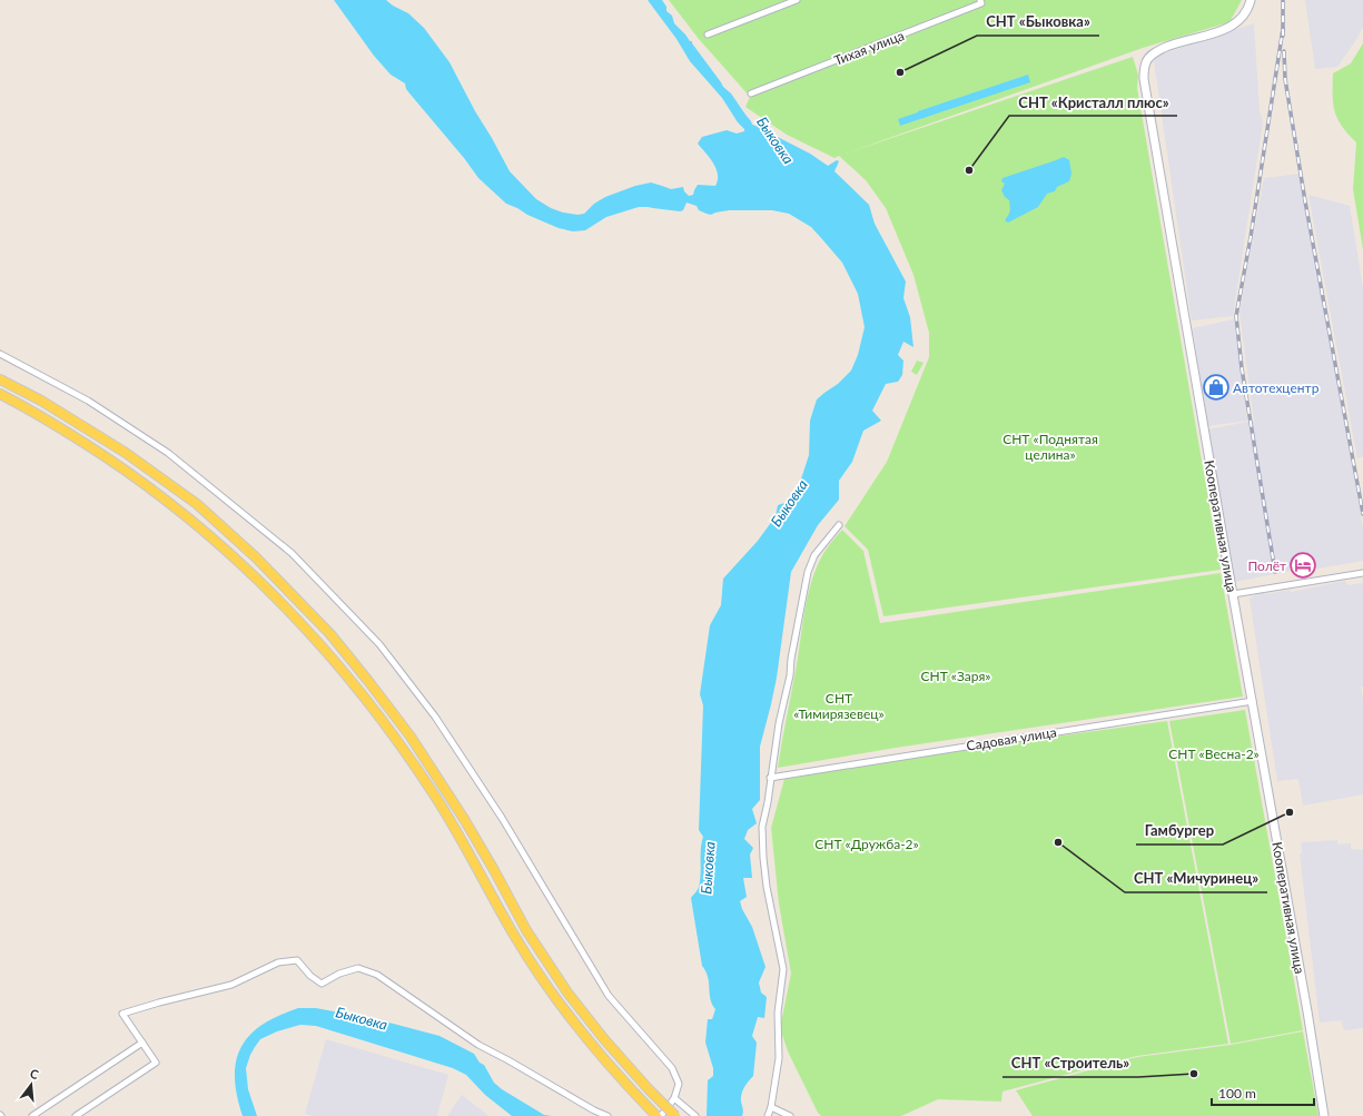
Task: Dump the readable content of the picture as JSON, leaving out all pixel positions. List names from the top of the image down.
{
  "streets": {
    "main road": ["Кооперативная улица"],
    "street": ["Тихая улица", "Садовая улица"]
  },
  "crossings": [
    ["Кооперативная улица", "Садовая улица"]
  ],
  "water": ["Быковка"],
  "parks": [
    "СНТ «Поднятая целина»",
    "СНТ «Заря»",
    "СНТ «Тимирязевец»",
    "СНТ «Весна-2»",
    "СНТ «Дружба-2»"
  ],
  "places": {
    "other": [
      "СНТ «Быковка»",
      "СНТ «Кристалл плюс»",
      "Гамбургер",
      "СНТ «Мичуринец»",
      "СНТ «Строитель»"
    ],
    "shop": ["Автотехцентр"],
    "hotel": ["Полёт"]
  },
  "scale_bar": "100 m",
  "north": "top"
}
